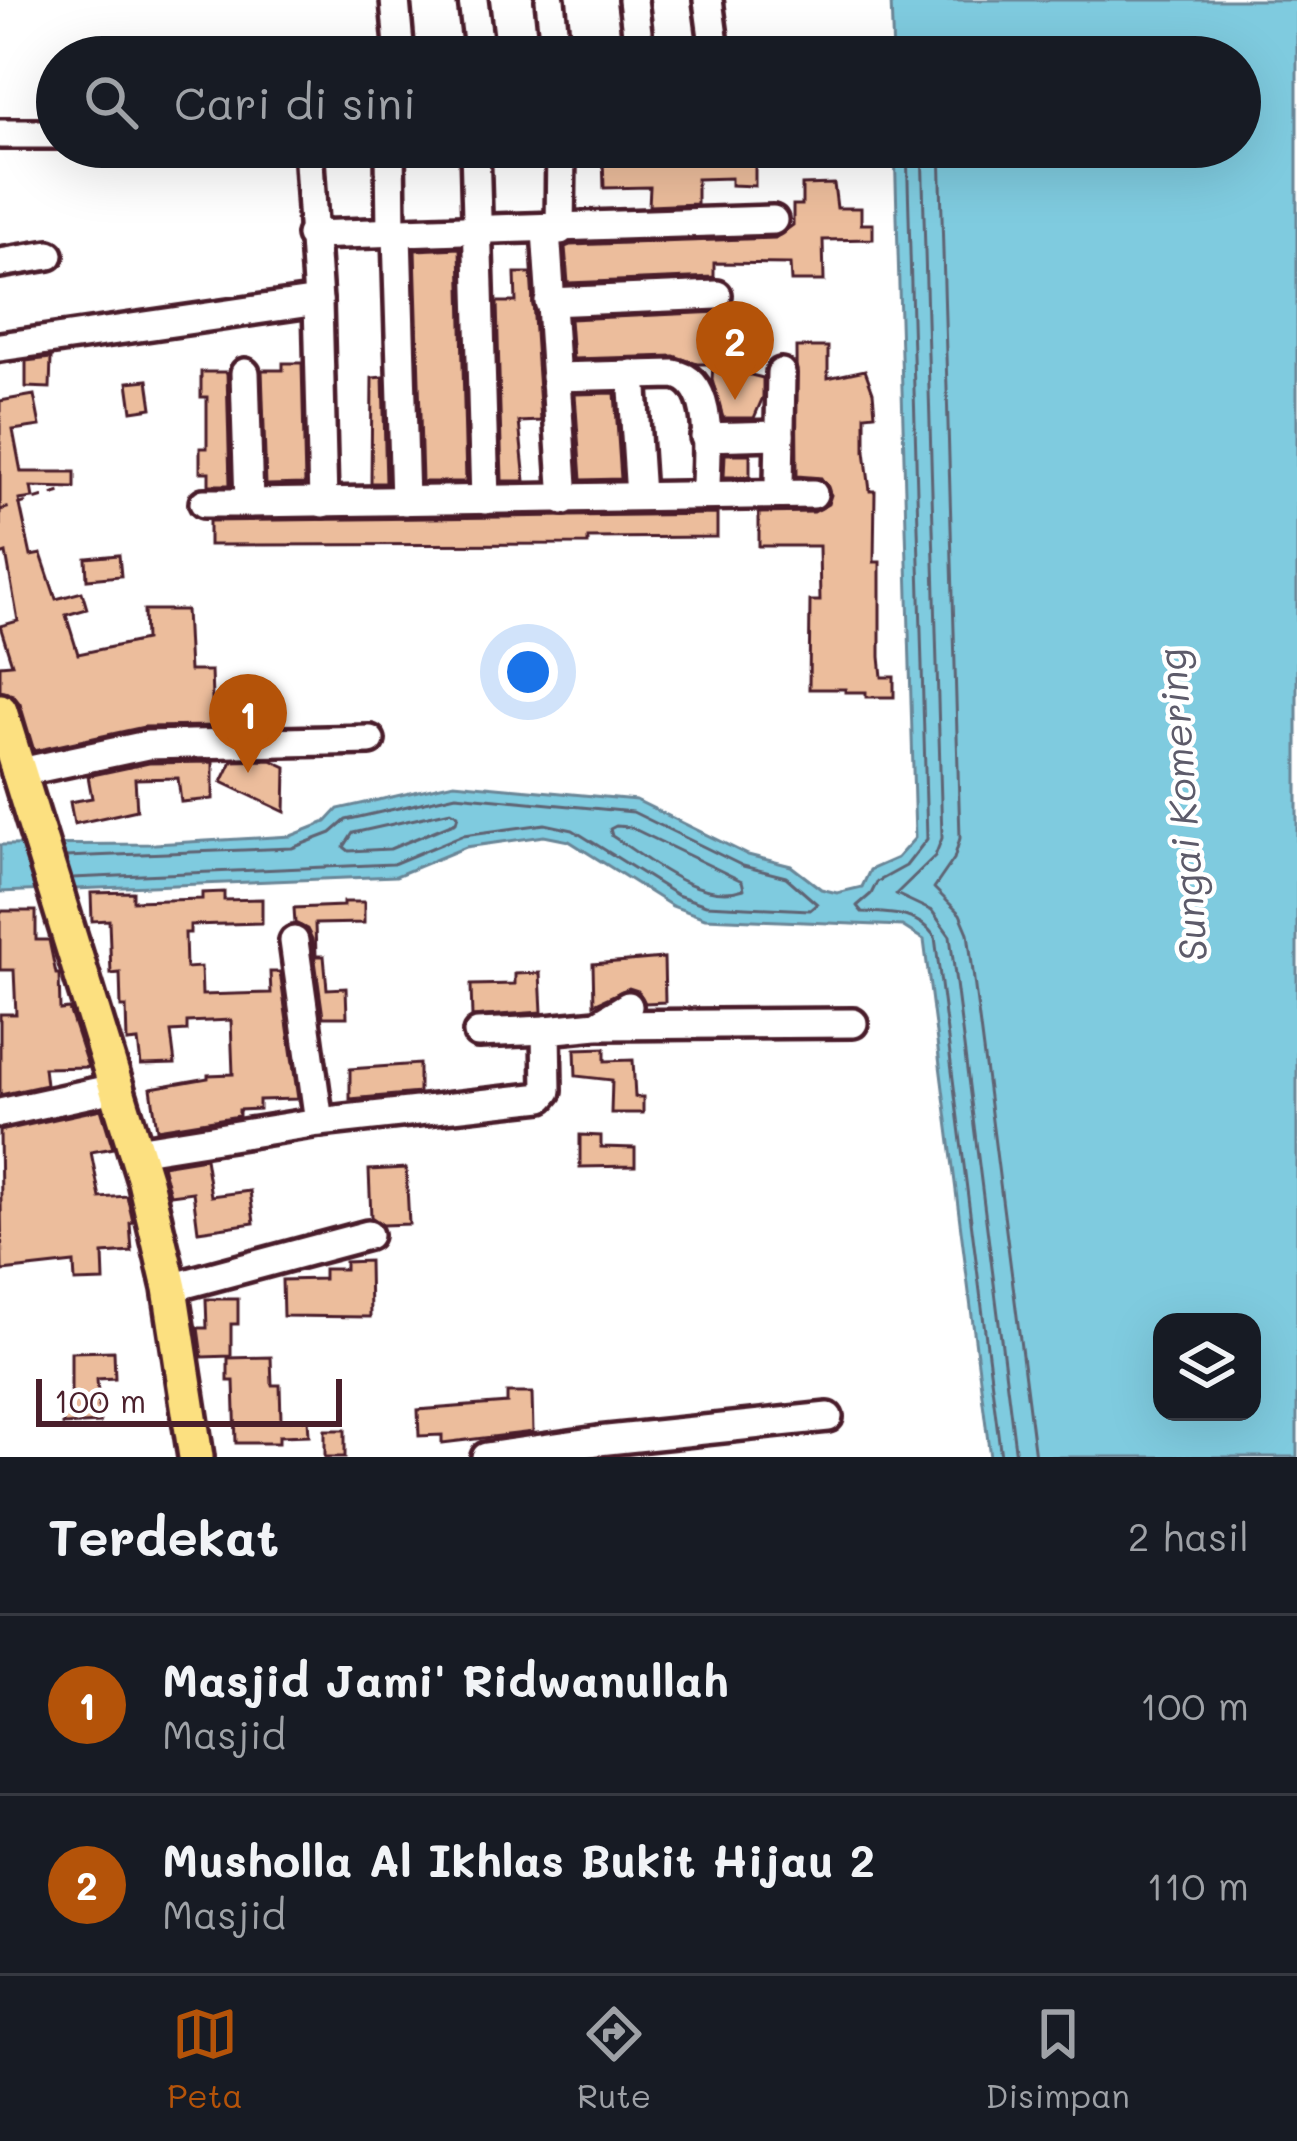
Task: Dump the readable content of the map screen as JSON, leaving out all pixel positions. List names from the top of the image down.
{
  "water": ["Sungai Komering"],
  "scale_bar": "100 m",
  "page": {
    "search": "Cari di sini",
    "pins": ["2", "1"],
    "scale": "100 m",
    "heading": ["Terdekat", "2 hasil"],
    "list": [
      {
        "mark": "1",
        "name": "Masjid Jami' Ridwanullah",
        "note": "Masjid",
        "value": "100 m"
      },
      {
        "mark": "2",
        "name": "Musholla Al Ikhlas Bukit Hijau 2",
        "note": "Masjid",
        "value": "110 m"
      }
    ],
    "nav": ["Peta", "Rute", "Disimpan"]
  }
}
